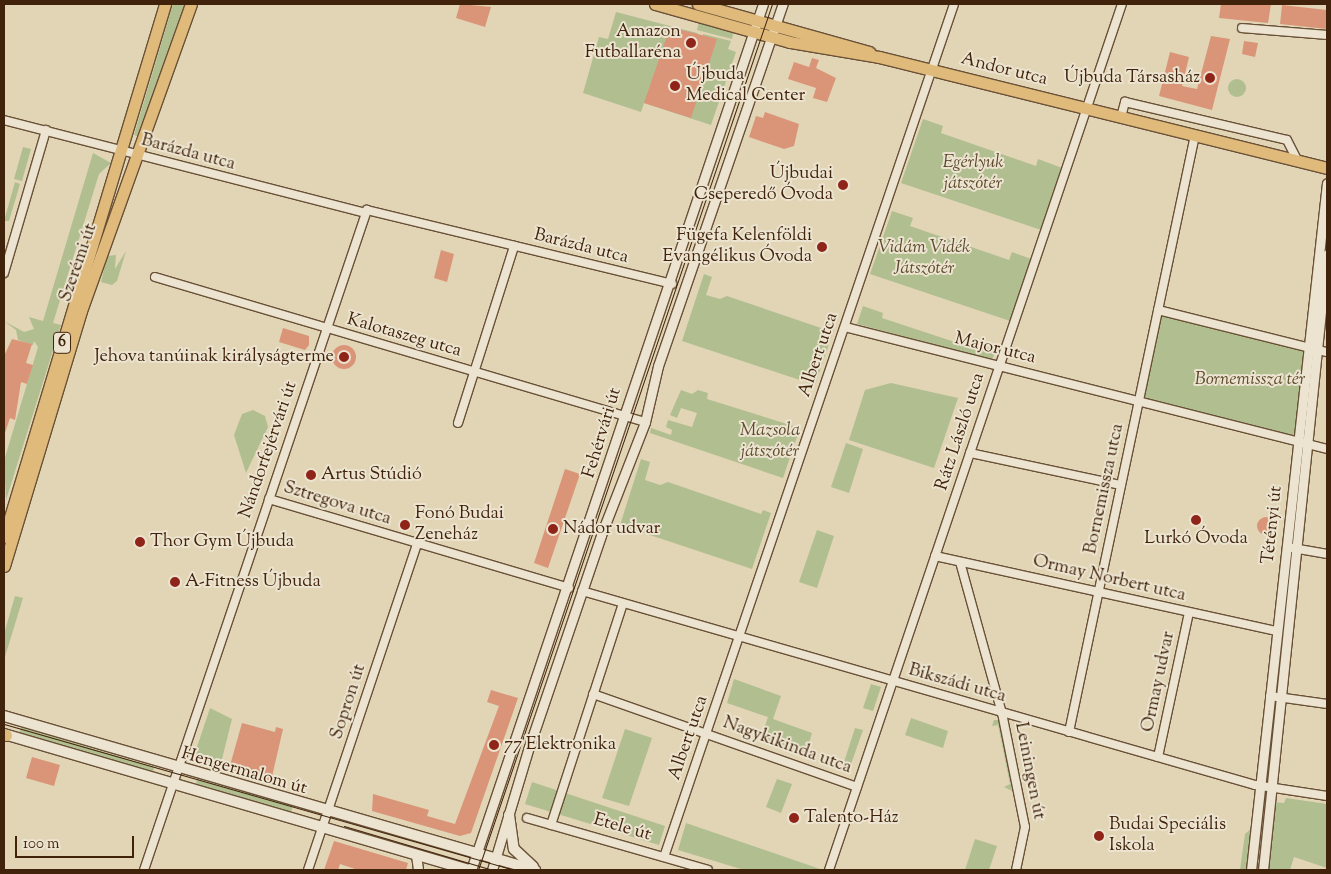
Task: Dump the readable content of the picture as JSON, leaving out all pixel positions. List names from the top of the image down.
{
  "streets": {
    "main road": [
      "Andor utca",
      "Szerémi út",
      "6",
      "Hengermalom út"
    ],
    "street": [
      "Barázda utca",
      "Kalotaszeg utca",
      "Major utca",
      "Albert utca",
      "Rátz László utca",
      "Fehérvári út",
      "Nándorfejérvári út",
      "Bornemissza utca",
      "Sztregova utca",
      "Tétényi út",
      "Ormay Norbert utca",
      "Ormay udvar",
      "Bikszádi utca",
      "Sopron út",
      "Nagykikinda utca",
      "Leiningen út",
      "Etele út"
    ]
  },
  "crossings": [
    ["Andor utca", "Albert utca"],
    ["Andor utca", "Rátz László utca"],
    ["Andor utca", "Fehérvári út"],
    ["Barázda utca", "Szerémi út"],
    ["Barázda utca", "Fehérvári út"],
    ["Barázda utca", "Nándorfejérvári út"],
    ["Kalotaszeg utca", "Fehérvári út"],
    ["Kalotaszeg utca", "Nándorfejérvári út"],
    ["Major utca", "Albert utca"],
    ["Major utca", "Rátz László utca"],
    ["Major utca", "Bornemissza utca"],
    ["Albert utca", "Bikszádi utca"],
    ["Albert utca", "Nagykikinda utca"],
    ["Albert utca", "Etele út"],
    ["Rátz László utca", "Ormay Norbert utca"],
    ["Rátz László utca", "Bikszádi utca"],
    ["Rátz László utca", "Nagykikinda utca"],
    ["Fehérvári út", "Sztregova utca"],
    ["Fehérvári út", "Bikszádi utca"],
    ["Fehérvári út", "Hengermalom út"],
    ["Nándorfejérvári út", "Sztregova utca"],
    ["Nándorfejérvári út", "Hengermalom út"],
    ["Bornemissza utca", "Ormay Norbert utca"],
    ["Bornemissza utca", "Bikszádi utca"],
    ["Sztregova utca", "Sopron út"],
    ["Tétényi út", "Ormay Norbert utca"],
    ["Tétényi út", "Bikszádi utca"],
    ["Ormay Norbert utca", "Ormay udvar"],
    ["Ormay Norbert utca", "Leiningen út"],
    ["Ormay udvar", "Bikszádi utca"],
    ["Bikszádi utca", "Leiningen út"],
    ["Sopron út", "Hengermalom út"]
  ],
  "parks": [
    "Egérlyuk játszótér",
    "Vidám Vidék Játszótér",
    "Bornemissza tér",
    "Mazsola játszótér"
  ],
  "places": [
    "Amazon Futballaréna",
    "Újbuda Társasház",
    "Újbuda Medical Center",
    "Újbudai Cseperedő Óvoda",
    "Fügefa Kelenföldi Evangélikus Óvoda",
    "Jehova tanúinak királyságterme",
    "Artus Stúdió",
    "Lurkó Óvoda",
    "Fonó Budai Zeneház",
    "Nádor udvar",
    "Thor Gym Újbuda",
    "A-Fitness Újbuda",
    "77 Elektronika",
    "Talento-Ház",
    "Budai Speciális Iskola"
  ],
  "scale_bar": "100 m"
}
